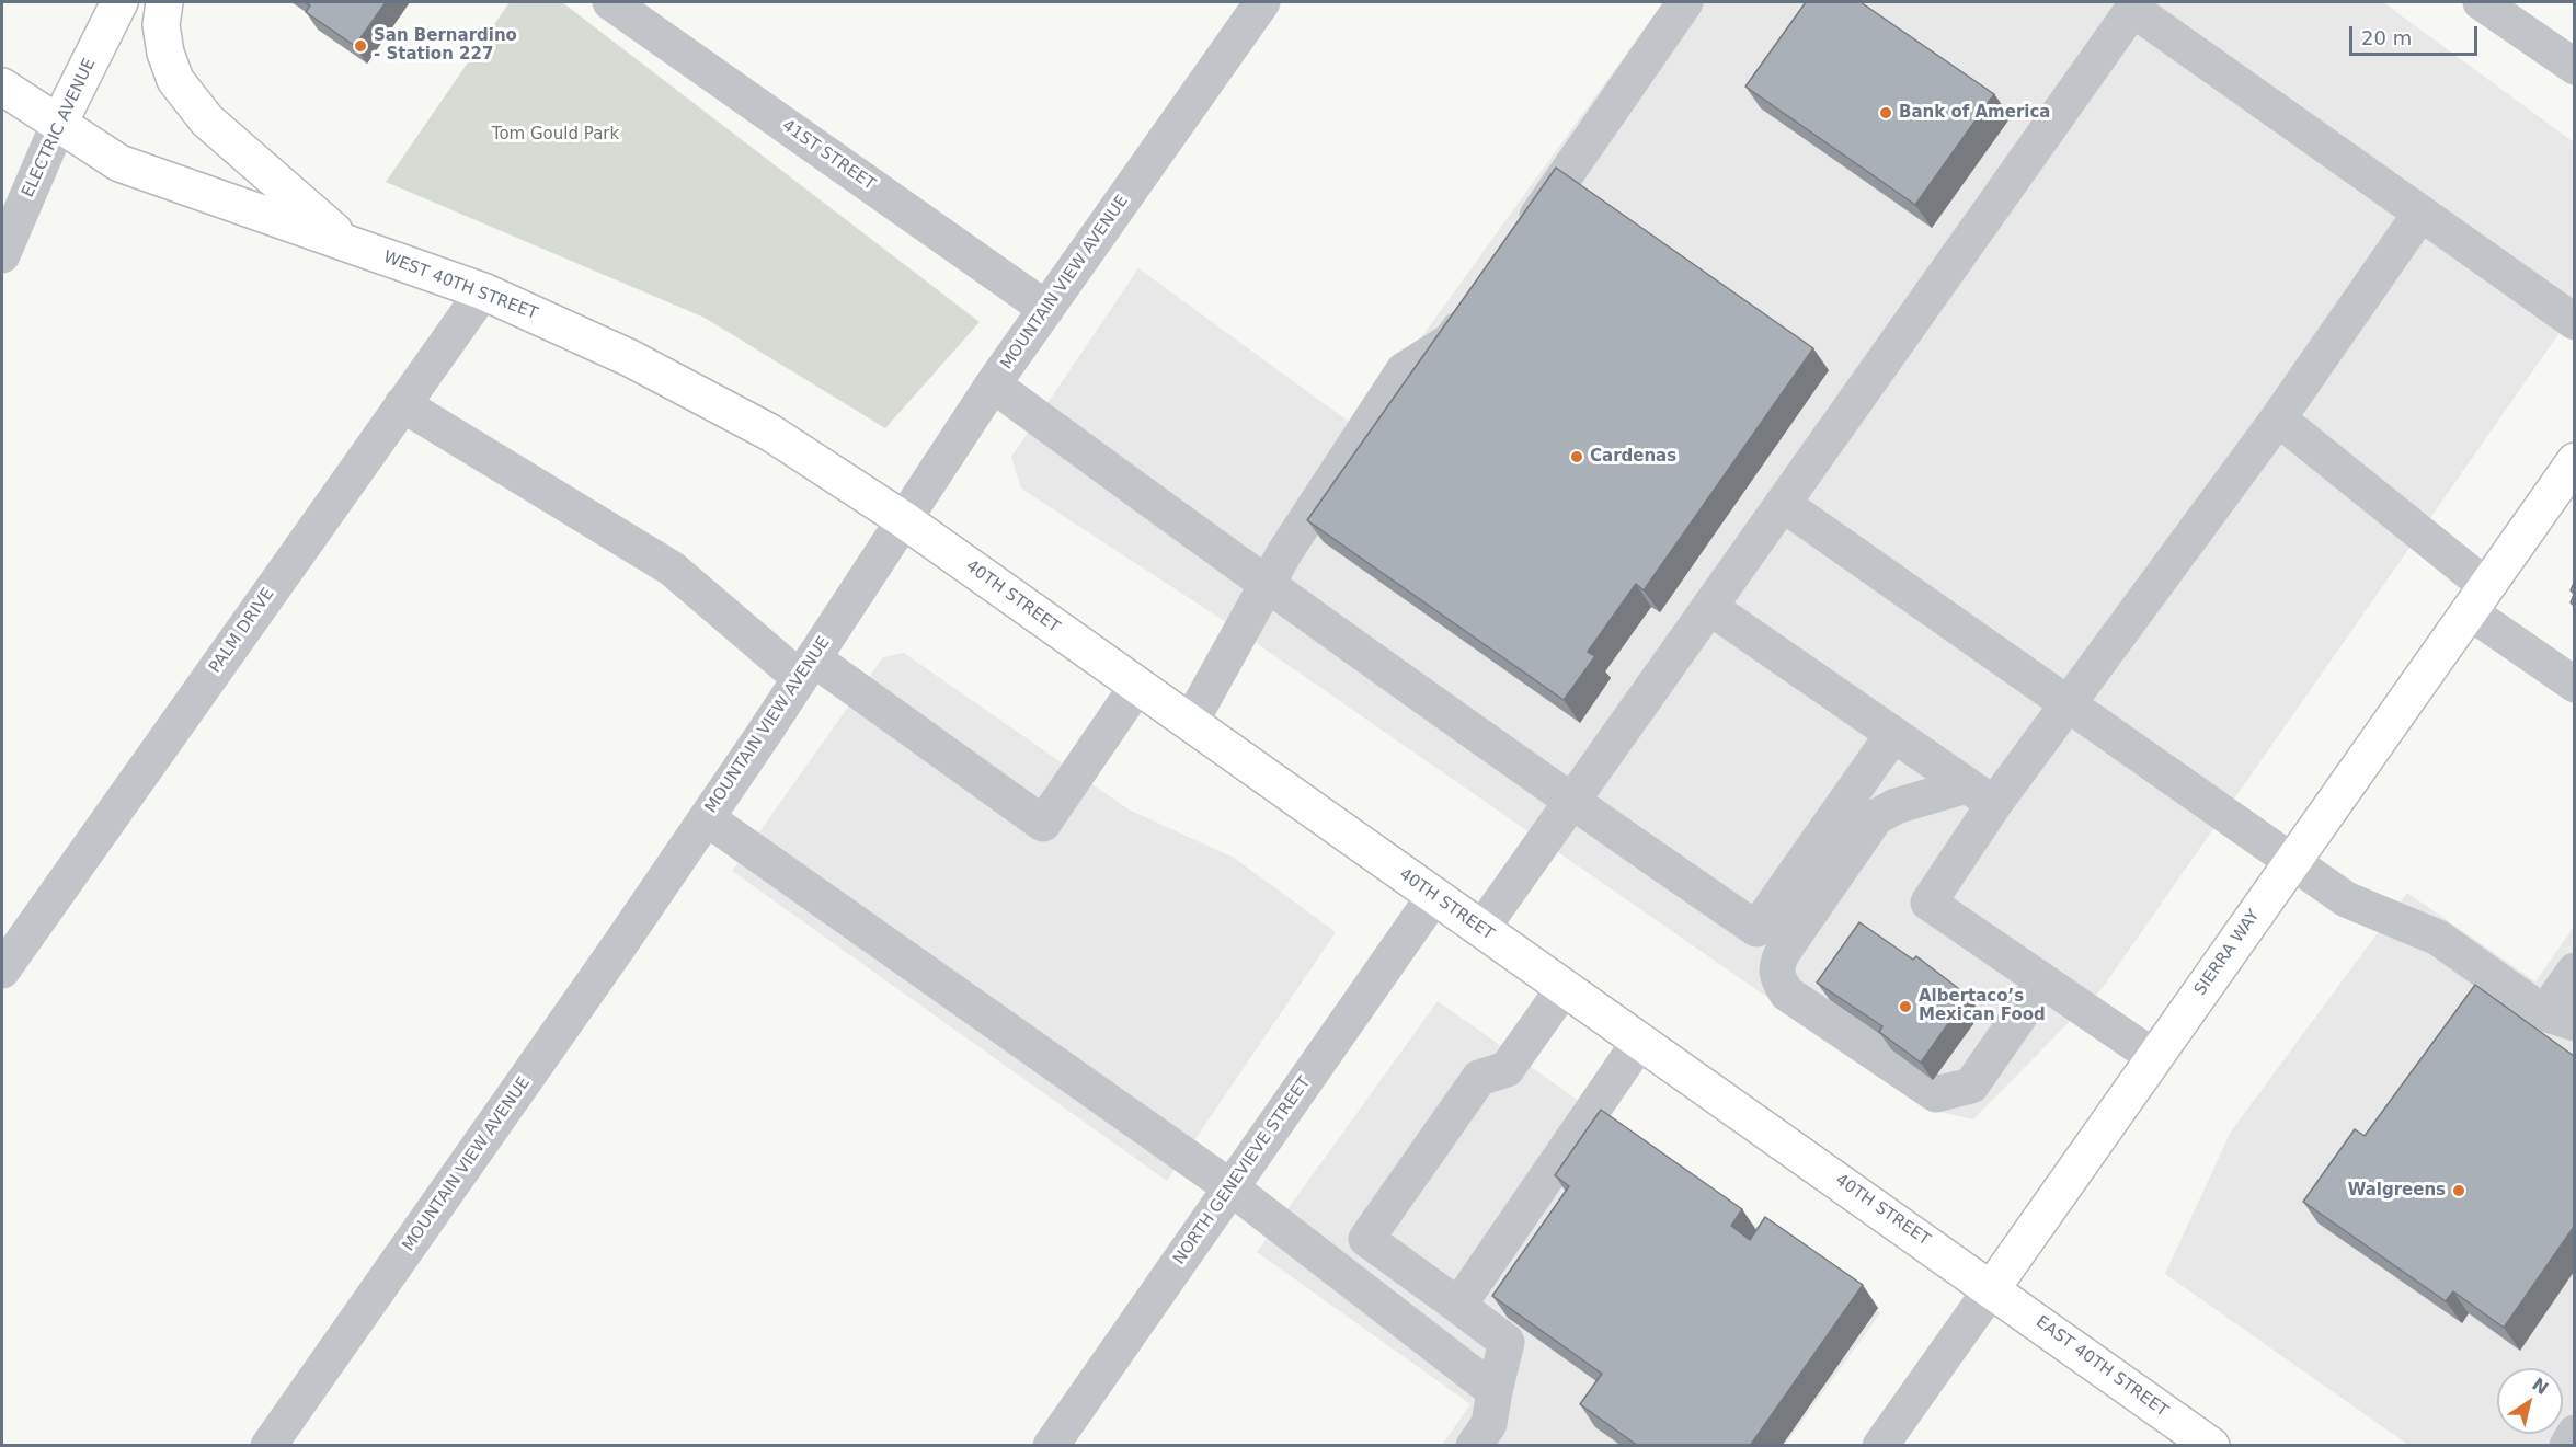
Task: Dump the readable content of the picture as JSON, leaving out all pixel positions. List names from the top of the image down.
{
  "streets": {
    "main road": [
      "ELECTRIC AVENUE",
      "WEST 40TH STREET",
      "40TH STREET",
      "SIERRA WAY",
      "EAST 40TH STREET"
    ],
    "street": [
      "41ST STREET",
      "MOUNTAIN VIEW AVENUE",
      "PALM DRIVE",
      "NORTH GENEVIEVE STREET"
    ]
  },
  "crossings": [
    ["ELECTRIC AVENUE", "WEST 40TH STREET"],
    ["41ST STREET", "MOUNTAIN VIEW AVENUE"],
    ["MOUNTAIN VIEW AVENUE", "WEST 40TH STREET"],
    ["MOUNTAIN VIEW AVENUE", "40TH STREET"],
    ["WEST 40TH STREET", "40TH STREET"],
    ["WEST 40TH STREET", "PALM DRIVE"],
    ["40TH STREET", "SIERRA WAY"],
    ["40TH STREET", "NORTH GENEVIEVE STREET"],
    ["40TH STREET", "EAST 40TH STREET"],
    ["SIERRA WAY", "EAST 40TH STREET"]
  ],
  "parks": ["Tom Gould Park"],
  "places": [
    "San Bernardino - Station 227",
    "Bank of America",
    "Cardenas",
    "Albertaco’s Mexican Food",
    "Walgreens"
  ],
  "scale_bar": "20 m",
  "north": "top right"
}
